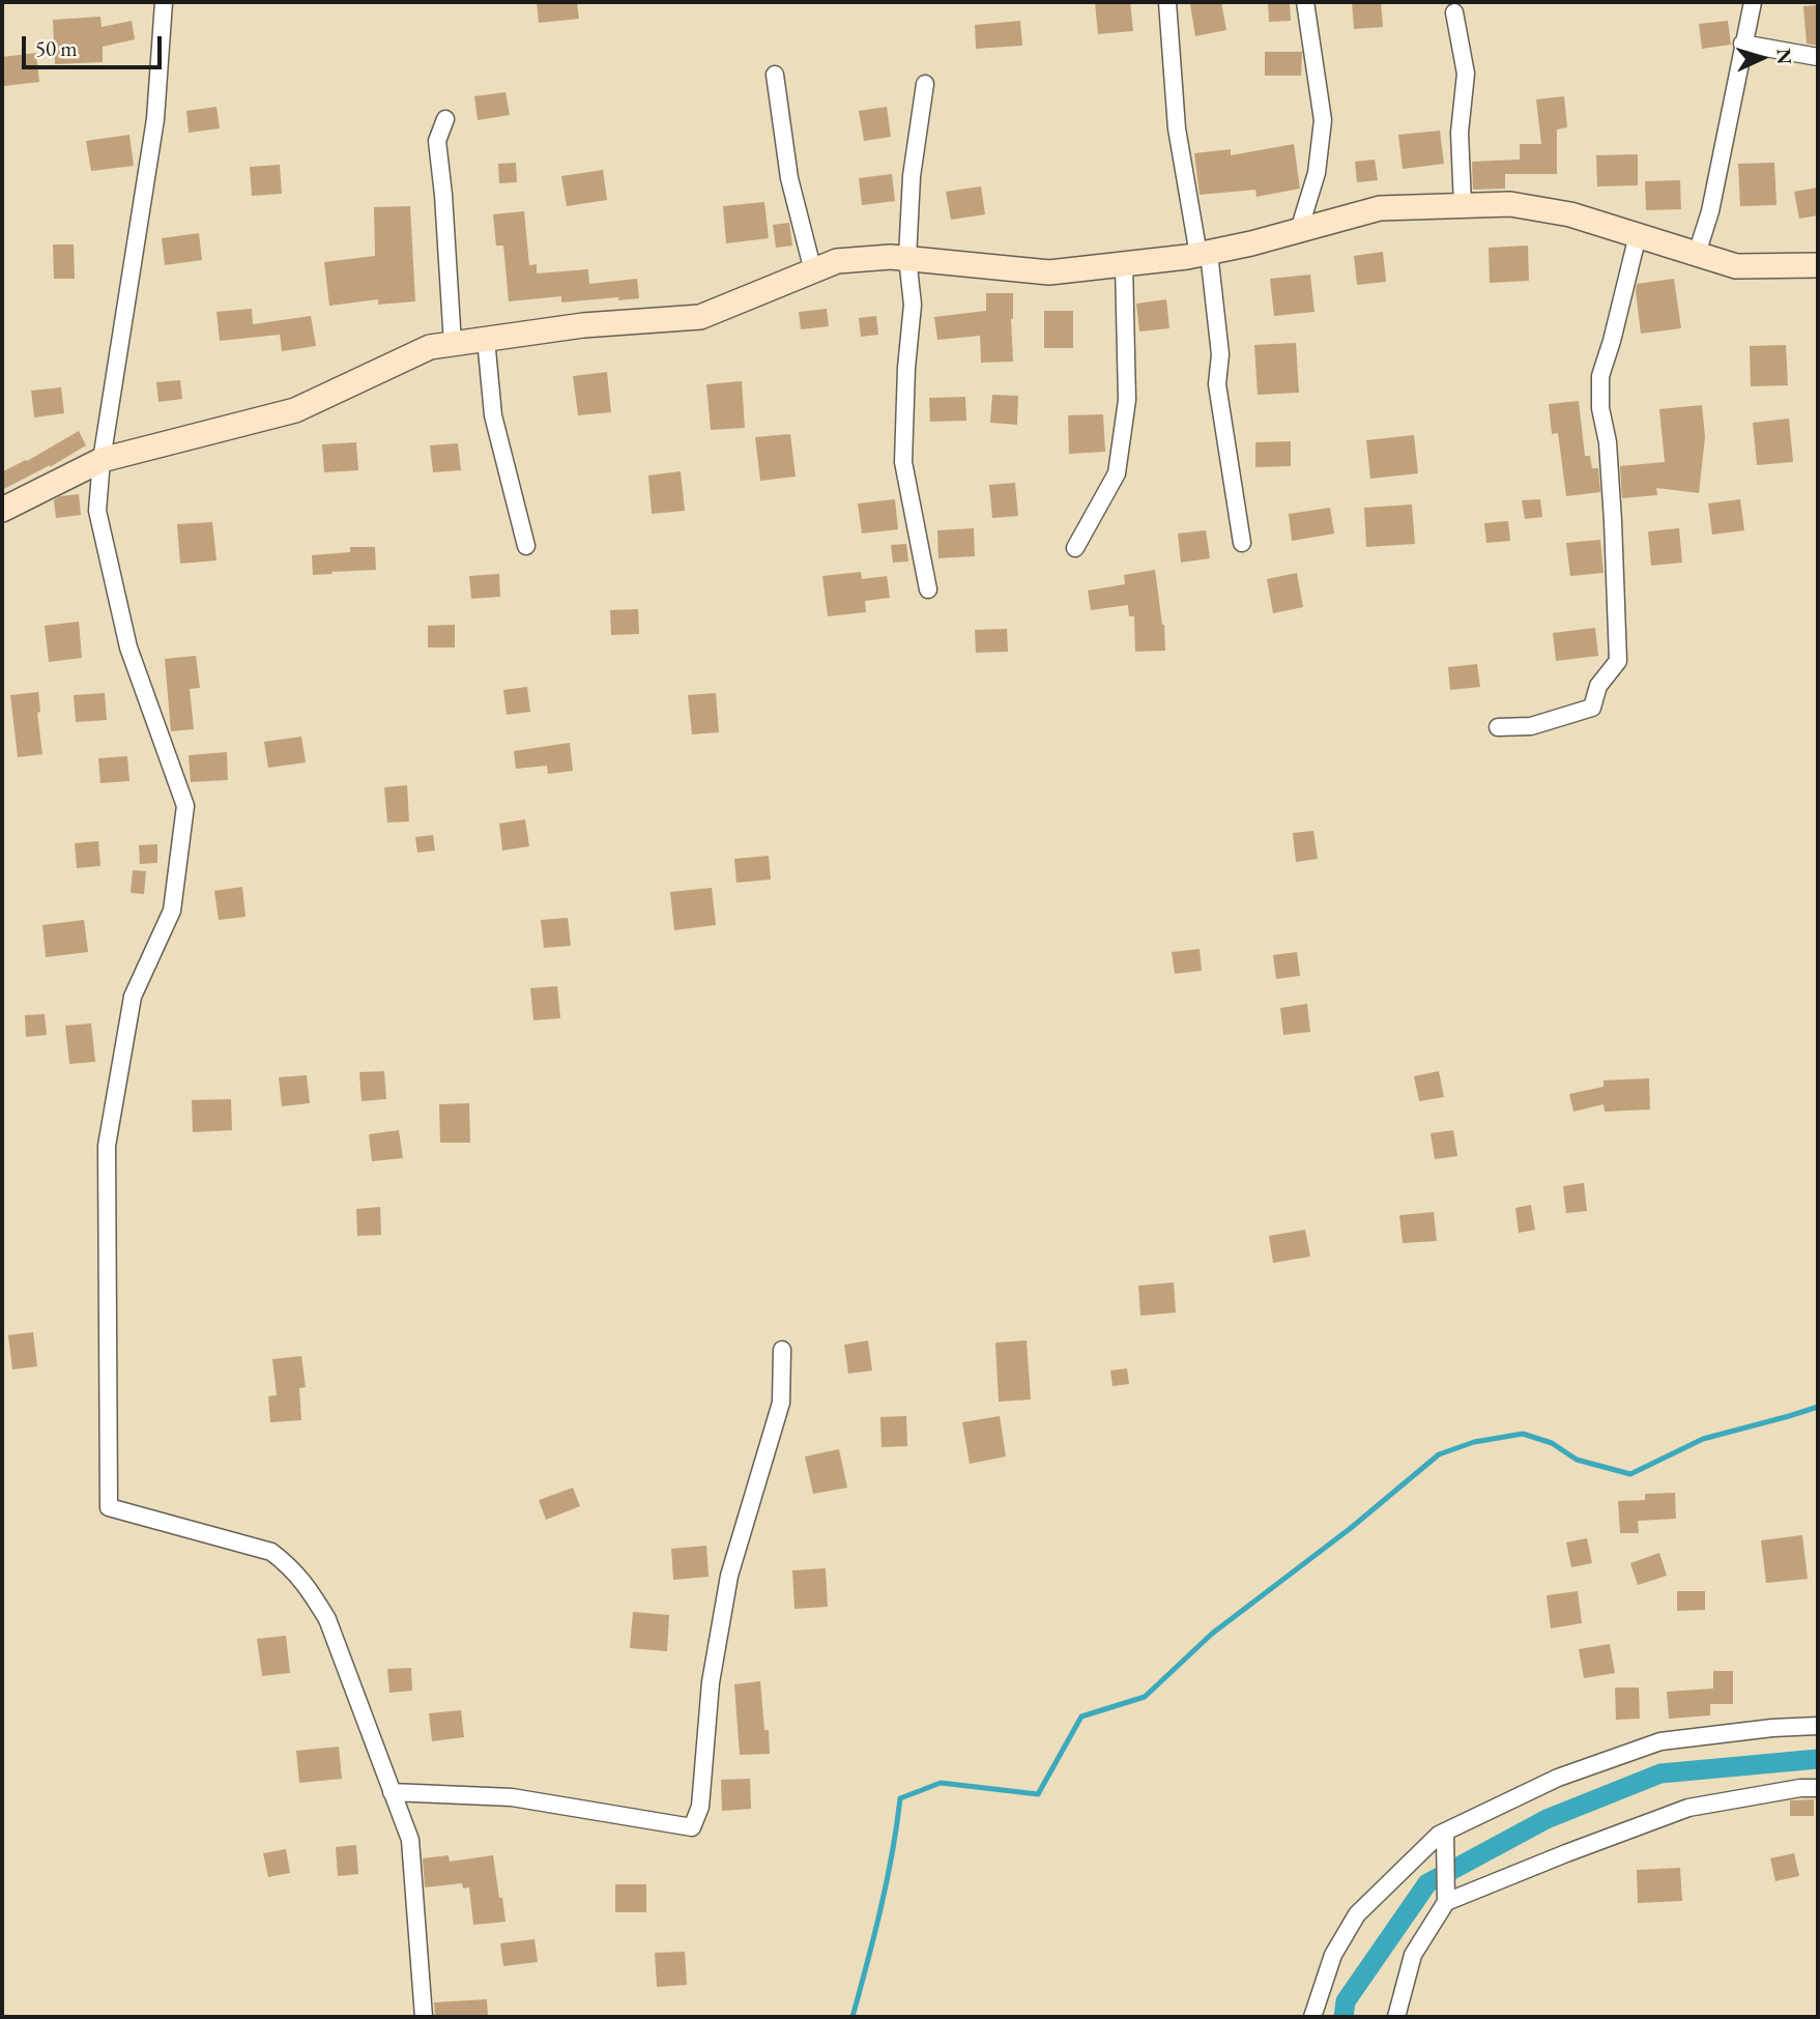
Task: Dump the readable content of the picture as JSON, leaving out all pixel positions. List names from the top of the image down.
{
  "scale_bar": "50 m",
  "north": "right"
}
